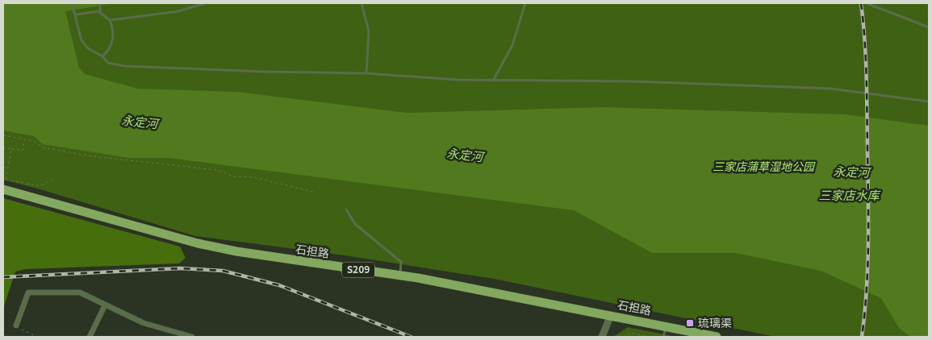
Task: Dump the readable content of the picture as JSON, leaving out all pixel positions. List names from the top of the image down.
{
  "streets": {
    "main road": ["石担路", "S209"]
  },
  "water": ["永定河", "三家店水库"],
  "parks": ["三家店蒲草湿地公园"],
  "places": {
    "transit": ["琉璃渠"]
  }
}
